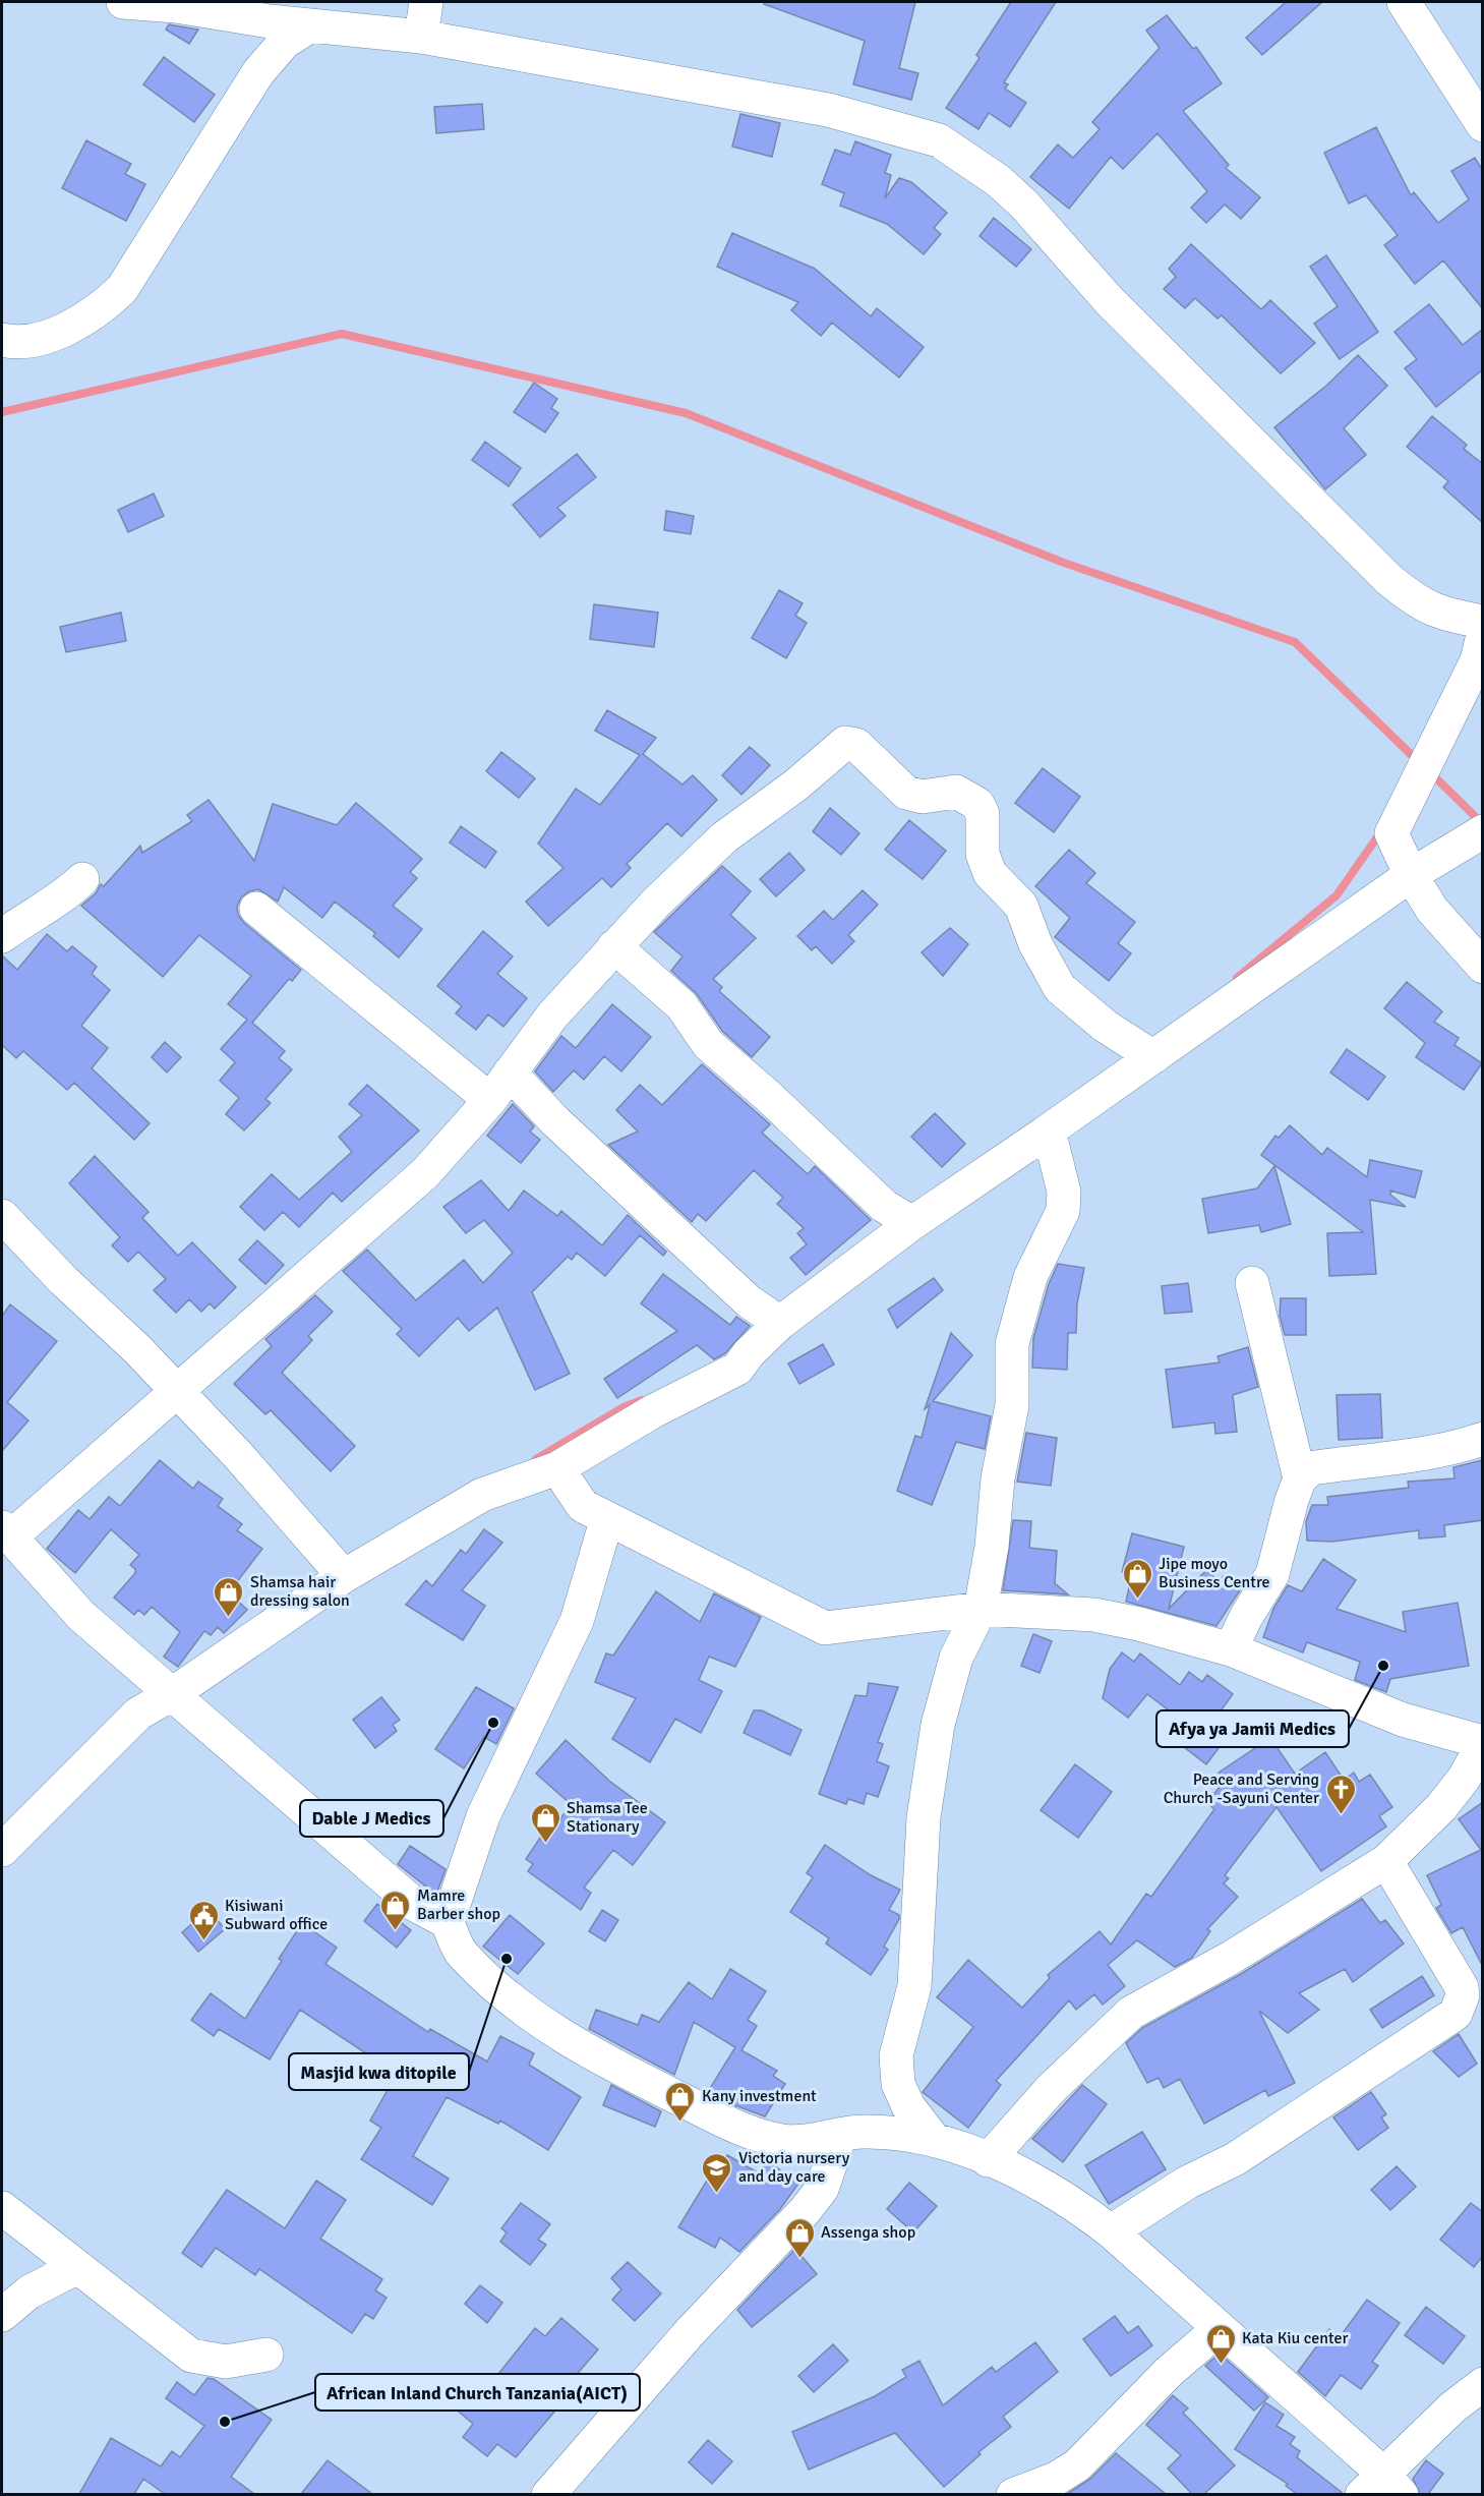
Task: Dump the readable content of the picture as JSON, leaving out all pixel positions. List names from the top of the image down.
{
  "places": {
    "shop": [
      "Jipe moyo Business Centre",
      "Shamsa hair dressing salon",
      "Shamsa Tee Stationary",
      "Mamre Barber shop",
      "Kany investment",
      "Assenga shop",
      "Kata Kiu center"
    ],
    "other": [
      "Afya ya Jamii Medics",
      "Dable J Medics",
      "Masjid kwa ditopile",
      "African Inland Church Tanzania(AICT)"
    ],
    "church": ["Peace and Serving Church -Sayuni Center"],
    "public building": ["Kisiwani Subward office"],
    "school or university": ["Victoria nursery and day care"]
  }
}
